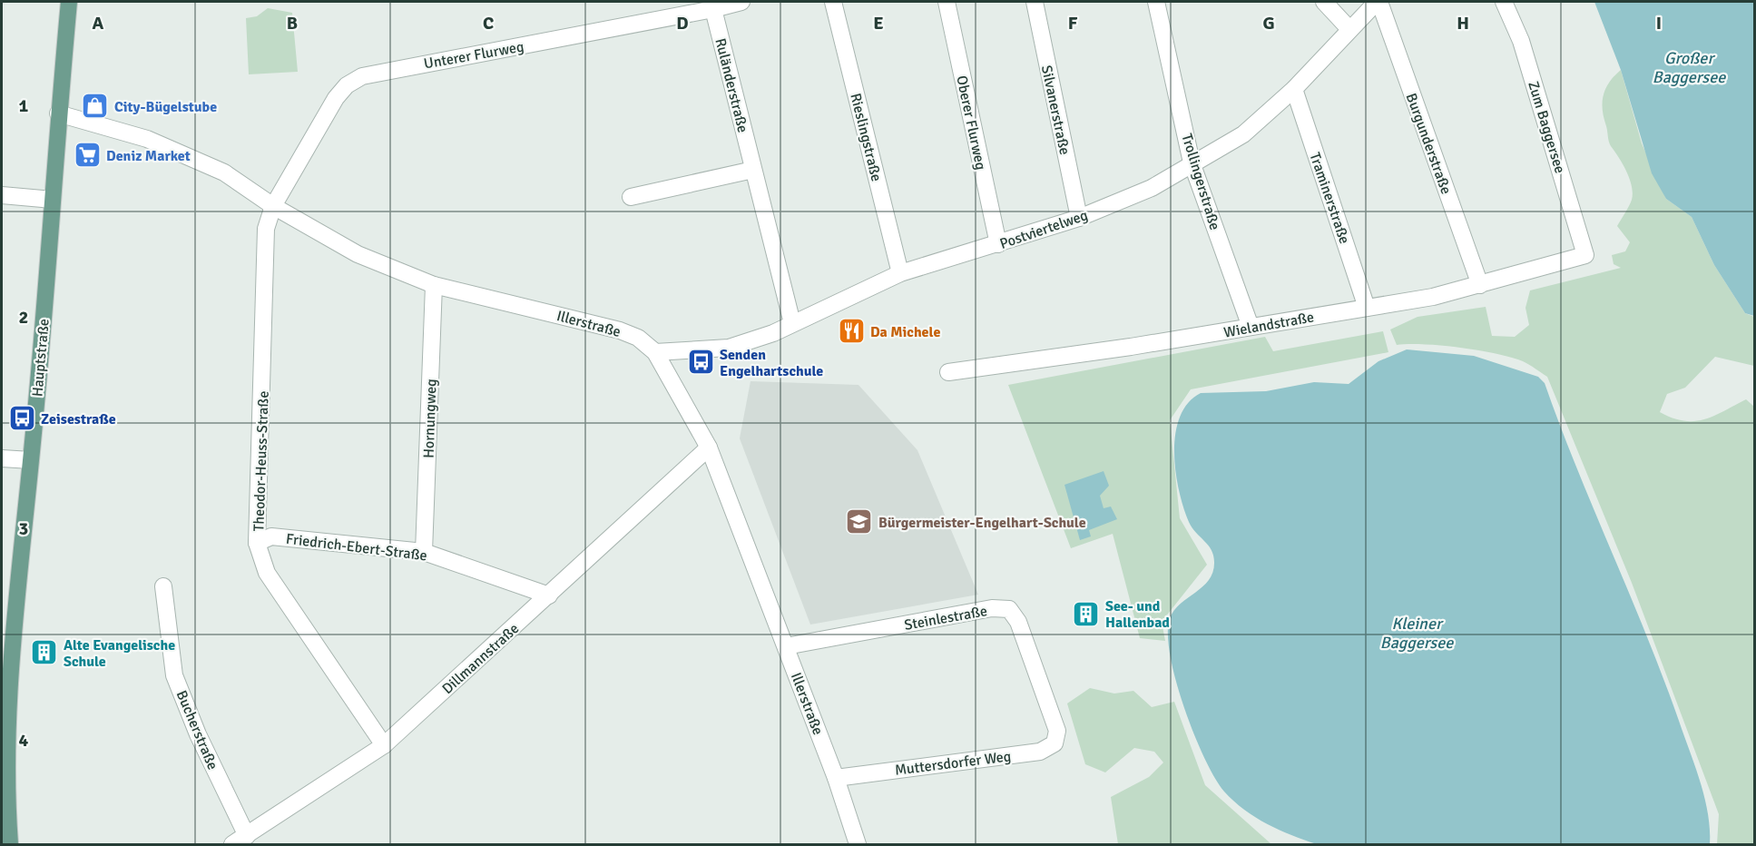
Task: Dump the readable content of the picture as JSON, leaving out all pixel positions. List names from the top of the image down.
{
  "streets": {
    "main road": ["Hauptstraße"],
    "street": [
      "Unterer Flurweg",
      "Ruländerstraße",
      "Silvanerstraße",
      "Oberer Flurweg",
      "Zum Baggersee",
      "Rieslingstraße",
      "Burgunderstraße",
      "Trollingerstraße",
      "Traminerstraße",
      "Postviertelweg",
      "Illerstraße",
      "Wielandstraße",
      "Hornungweg",
      "Theodor-Heuss-Straße",
      "Friedrich-Ebert-Straße",
      "Steinlestraße",
      "Dillmannstraße",
      "Bucherstraße",
      "Muttersdorfer Weg"
    ]
  },
  "crossings": [
    ["Unterer Flurweg", "Ruländerstraße"],
    ["Unterer Flurweg", "Illerstraße"],
    ["Unterer Flurweg", "Theodor-Heuss-Straße"],
    ["Ruländerstraße", "Postviertelweg"],
    ["Silvanerstraße", "Postviertelweg"],
    ["Oberer Flurweg", "Postviertelweg"],
    ["Zum Baggersee", "Wielandstraße"],
    ["Rieslingstraße", "Postviertelweg"],
    ["Burgunderstraße", "Postviertelweg"],
    ["Burgunderstraße", "Wielandstraße"],
    ["Trollingerstraße", "Postviertelweg"],
    ["Trollingerstraße", "Wielandstraße"],
    ["Traminerstraße", "Postviertelweg"],
    ["Traminerstraße", "Wielandstraße"],
    ["Postviertelweg", "Illerstraße"],
    ["Illerstraße", "Hauptstraße"],
    ["Illerstraße", "Hornungweg"],
    ["Illerstraße", "Theodor-Heuss-Straße"],
    ["Illerstraße", "Steinlestraße"],
    ["Illerstraße", "Dillmannstraße"],
    ["Illerstraße", "Muttersdorfer Weg"],
    ["Hornungweg", "Friedrich-Ebert-Straße"],
    ["Theodor-Heuss-Straße", "Friedrich-Ebert-Straße"],
    ["Theodor-Heuss-Straße", "Dillmannstraße"],
    ["Friedrich-Ebert-Straße", "Dillmannstraße"],
    ["Steinlestraße", "Muttersdorfer Weg"],
    ["Dillmannstraße", "Bucherstraße"]
  ],
  "water": ["Großer Baggersee", "Kleiner Baggersee"],
  "places": {
    "shop": ["City-Bügelstube"],
    "supermarket": ["Deniz Market"],
    "restaurant": ["Da Michele"],
    "bus stop": ["Senden Engelhartschule", "Zeisestraße"],
    "school or university": ["Bürgermeister-Engelhart-Schule"],
    "building": ["See- und Hallenbad", "Alte Evangelische Schule"]
  },
  "grid": {
    "columns": [
      "A",
      "B",
      "C",
      "D",
      "E",
      "F",
      "G",
      "H",
      "I"
    ],
    "rows": [
      "1",
      "2",
      "3",
      "4"
    ]
  }
}
